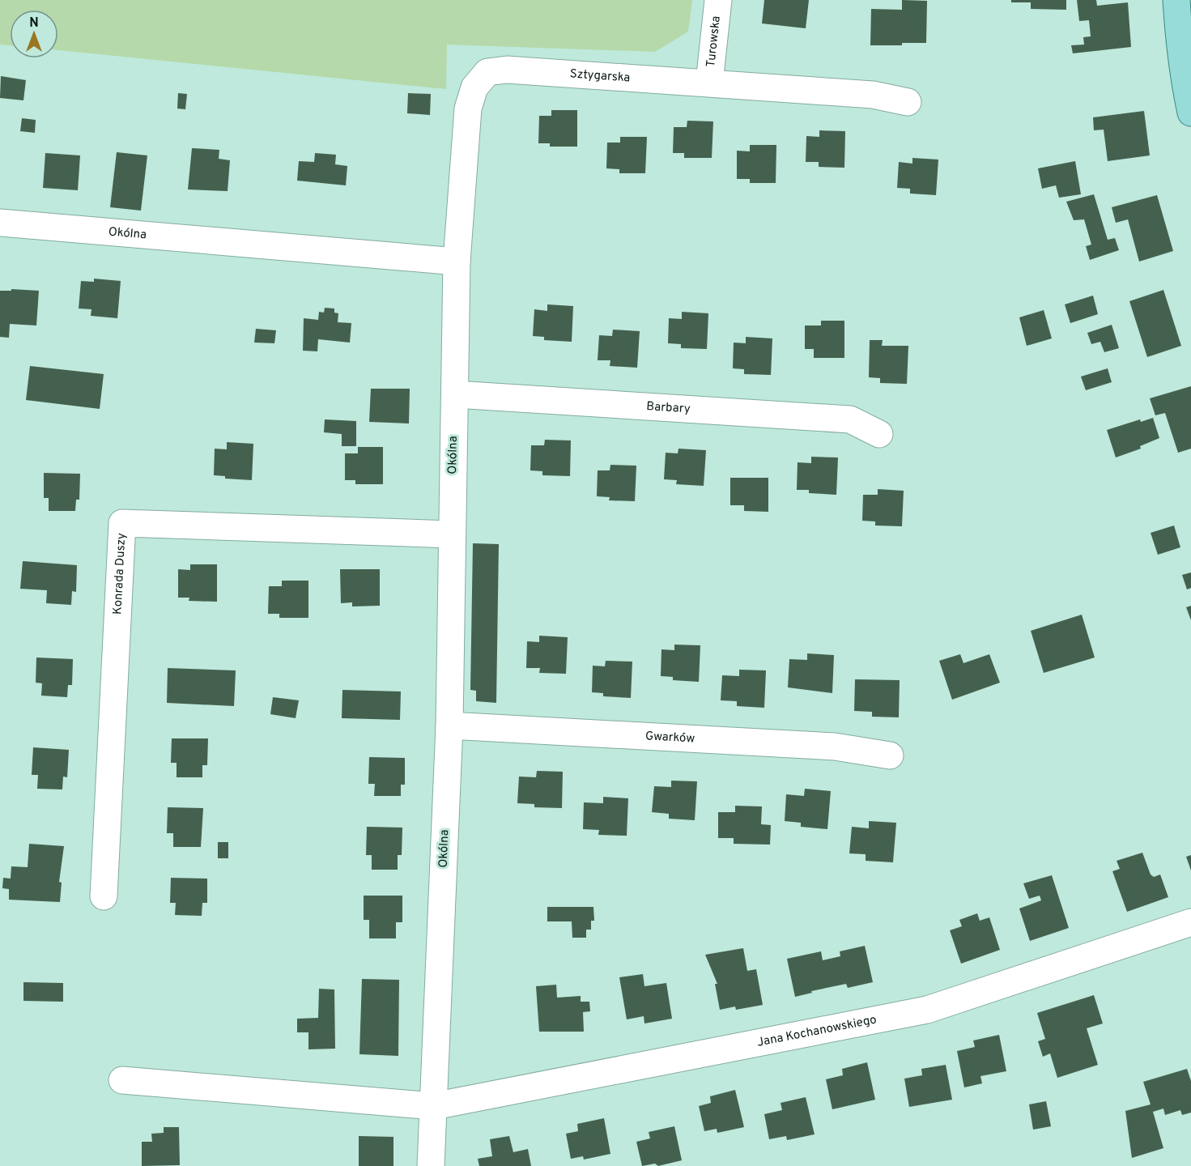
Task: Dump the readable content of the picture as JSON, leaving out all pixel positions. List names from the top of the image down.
{
  "streets": {
    "street": [
      "Turowska",
      "Sztygarska",
      "Okólna",
      "Barbary",
      "Konrada Duszy",
      "Gwarków",
      "Jana Kochanowskiego"
    ]
  },
  "crossings": [
    ["Turowska", "Sztygarska"],
    ["Sztygarska", "Okólna"],
    ["Okólna", "Barbary"],
    ["Okólna", "Konrada Duszy"],
    ["Okólna", "Gwarków"],
    ["Okólna", "Jana Kochanowskiego"]
  ],
  "north": "top"
}
